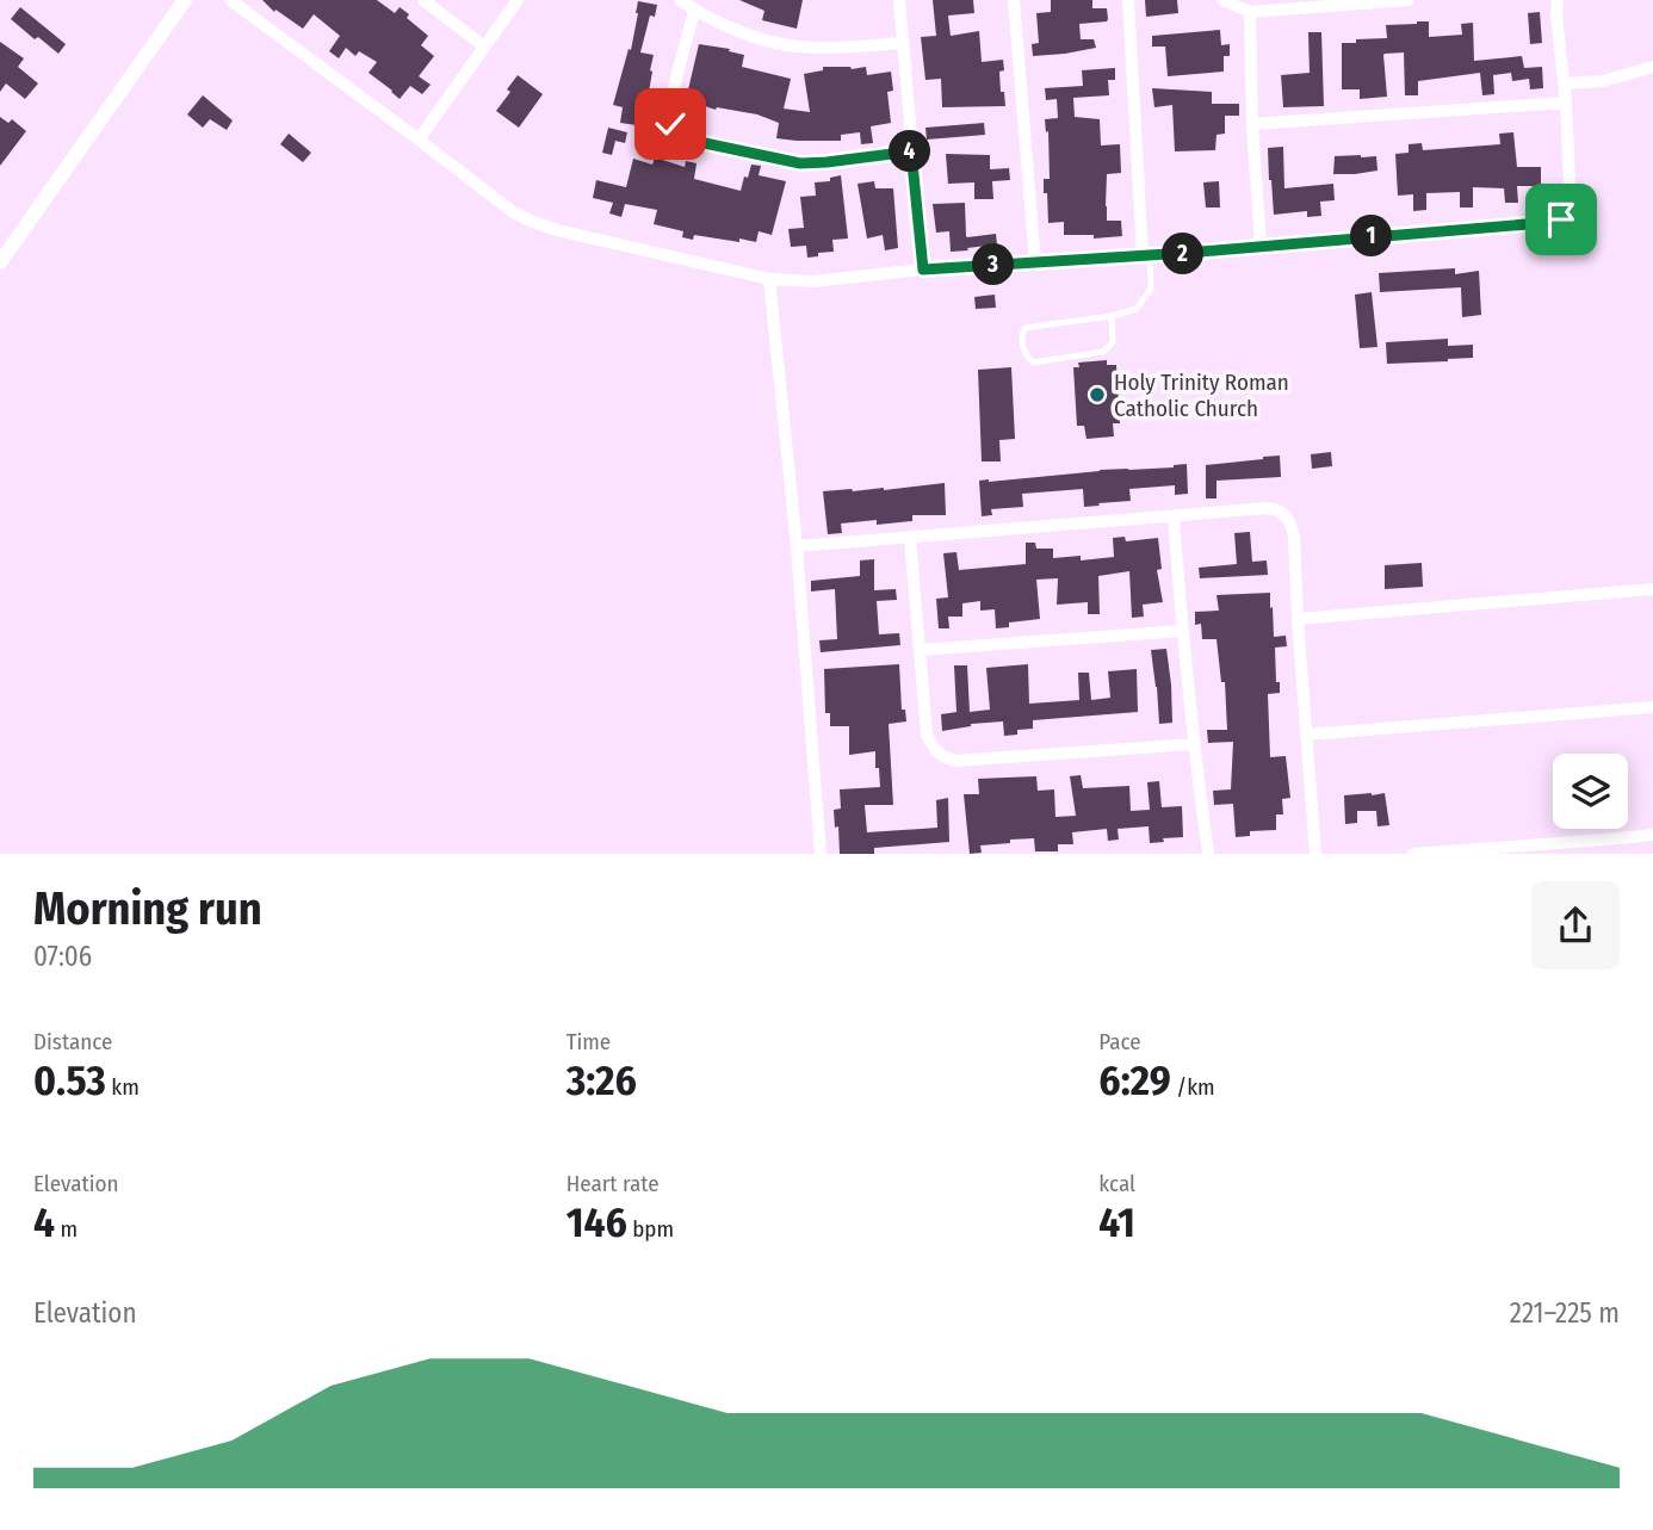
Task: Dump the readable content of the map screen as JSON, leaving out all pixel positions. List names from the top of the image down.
{
  "places": ["Holy Trinity Roman Catholic Church"],
  "page": {
    "pins": [
      "4",
      "1",
      "2",
      "3"
    ],
    "heading": ["Morning run", "07:06"],
    "stats": [
      ["Distance", "0.53 km"],
      ["Time", "3:26"],
      ["Pace", "6:29 /km"],
      ["Elevation", "4 m"],
      ["Heart rate", "146 bpm"],
      ["kcal", "41"]
    ],
    "chart": ["Elevation", "221–225 m"]
  }
}
